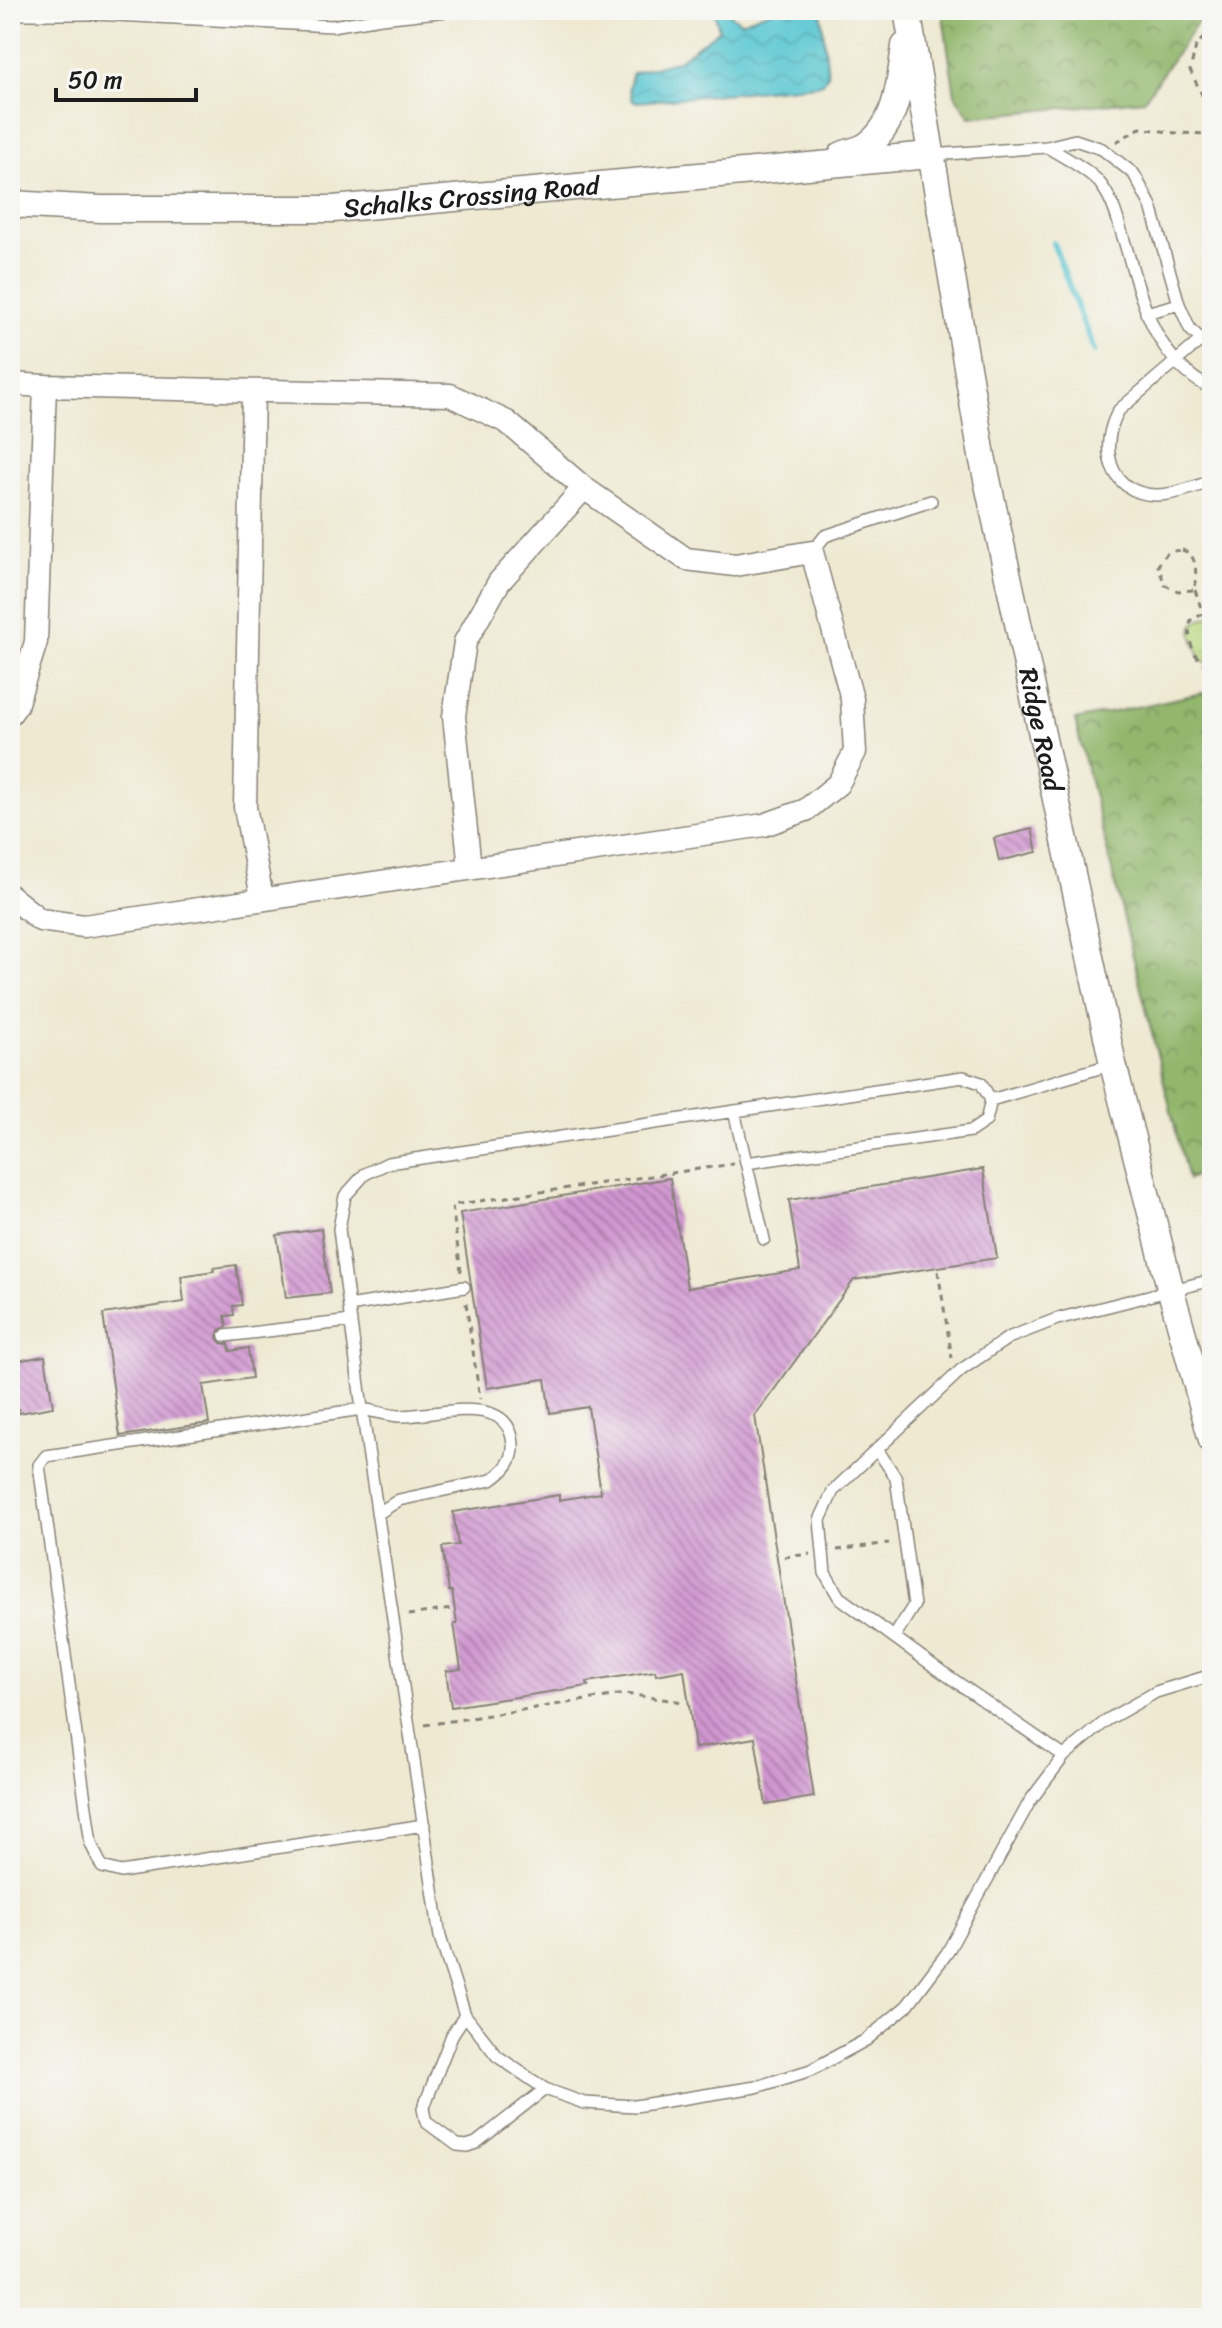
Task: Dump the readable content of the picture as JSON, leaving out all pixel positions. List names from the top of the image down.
{
  "streets": {
    "street": ["Schalks Crossing Road", "Ridge Road"]
  },
  "crossings": [
    ["Schalks Crossing Road", "Ridge Road"]
  ],
  "scale_bar": "50 m"
}
